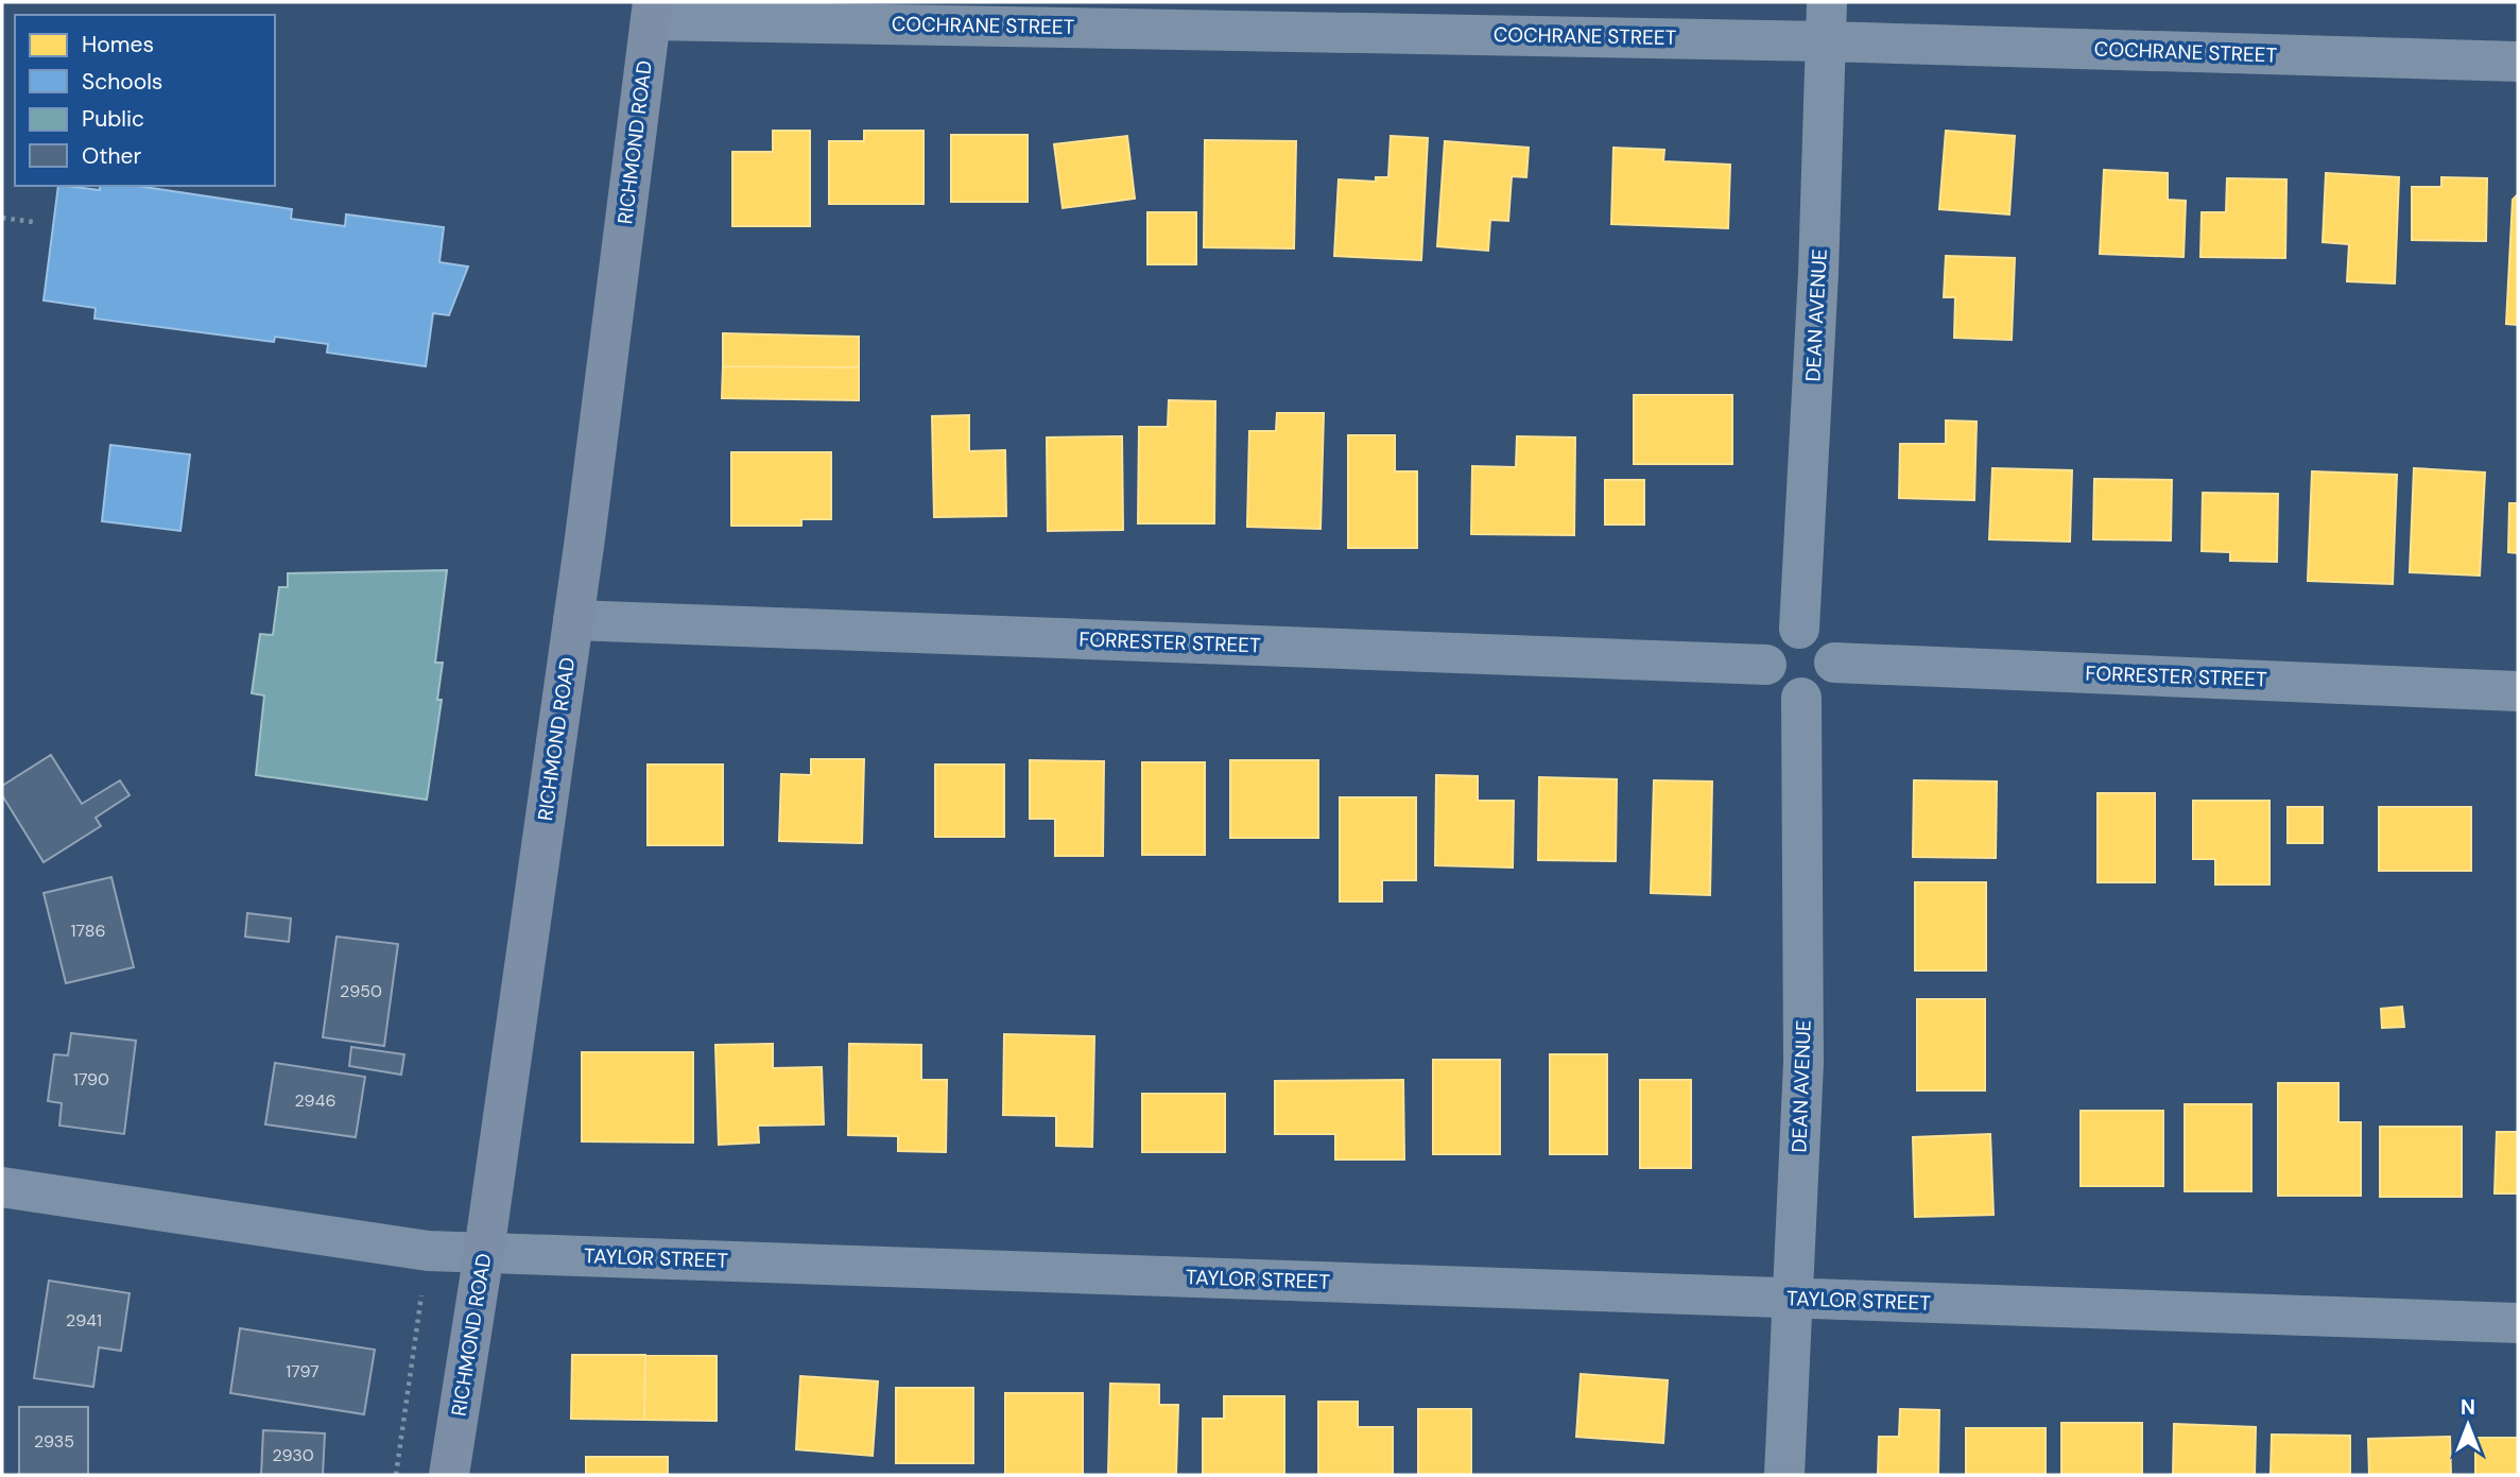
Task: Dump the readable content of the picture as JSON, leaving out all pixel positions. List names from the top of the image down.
{
  "streets": {
    "main road": ["RICHMOND ROAD"],
    "street": [
      "COCHRANE STREET",
      "DEAN AVENUE",
      "FORRESTER STREET",
      "TAYLOR STREET"
    ]
  },
  "crossings": [
    ["COCHRANE STREET", "RICHMOND ROAD"],
    ["COCHRANE STREET", "DEAN AVENUE"],
    ["RICHMOND ROAD", "FORRESTER STREET"],
    ["RICHMOND ROAD", "TAYLOR STREET"],
    ["DEAN AVENUE", "FORRESTER STREET"],
    ["DEAN AVENUE", "TAYLOR STREET"]
  ],
  "house_numbers": [
    "1786",
    "2950",
    "1790",
    "2946",
    "2941",
    "1797",
    "2935",
    "2930"
  ],
  "legend": [
    "Homes",
    "Schools",
    "Public",
    "Other"
  ],
  "north": "top"
}
